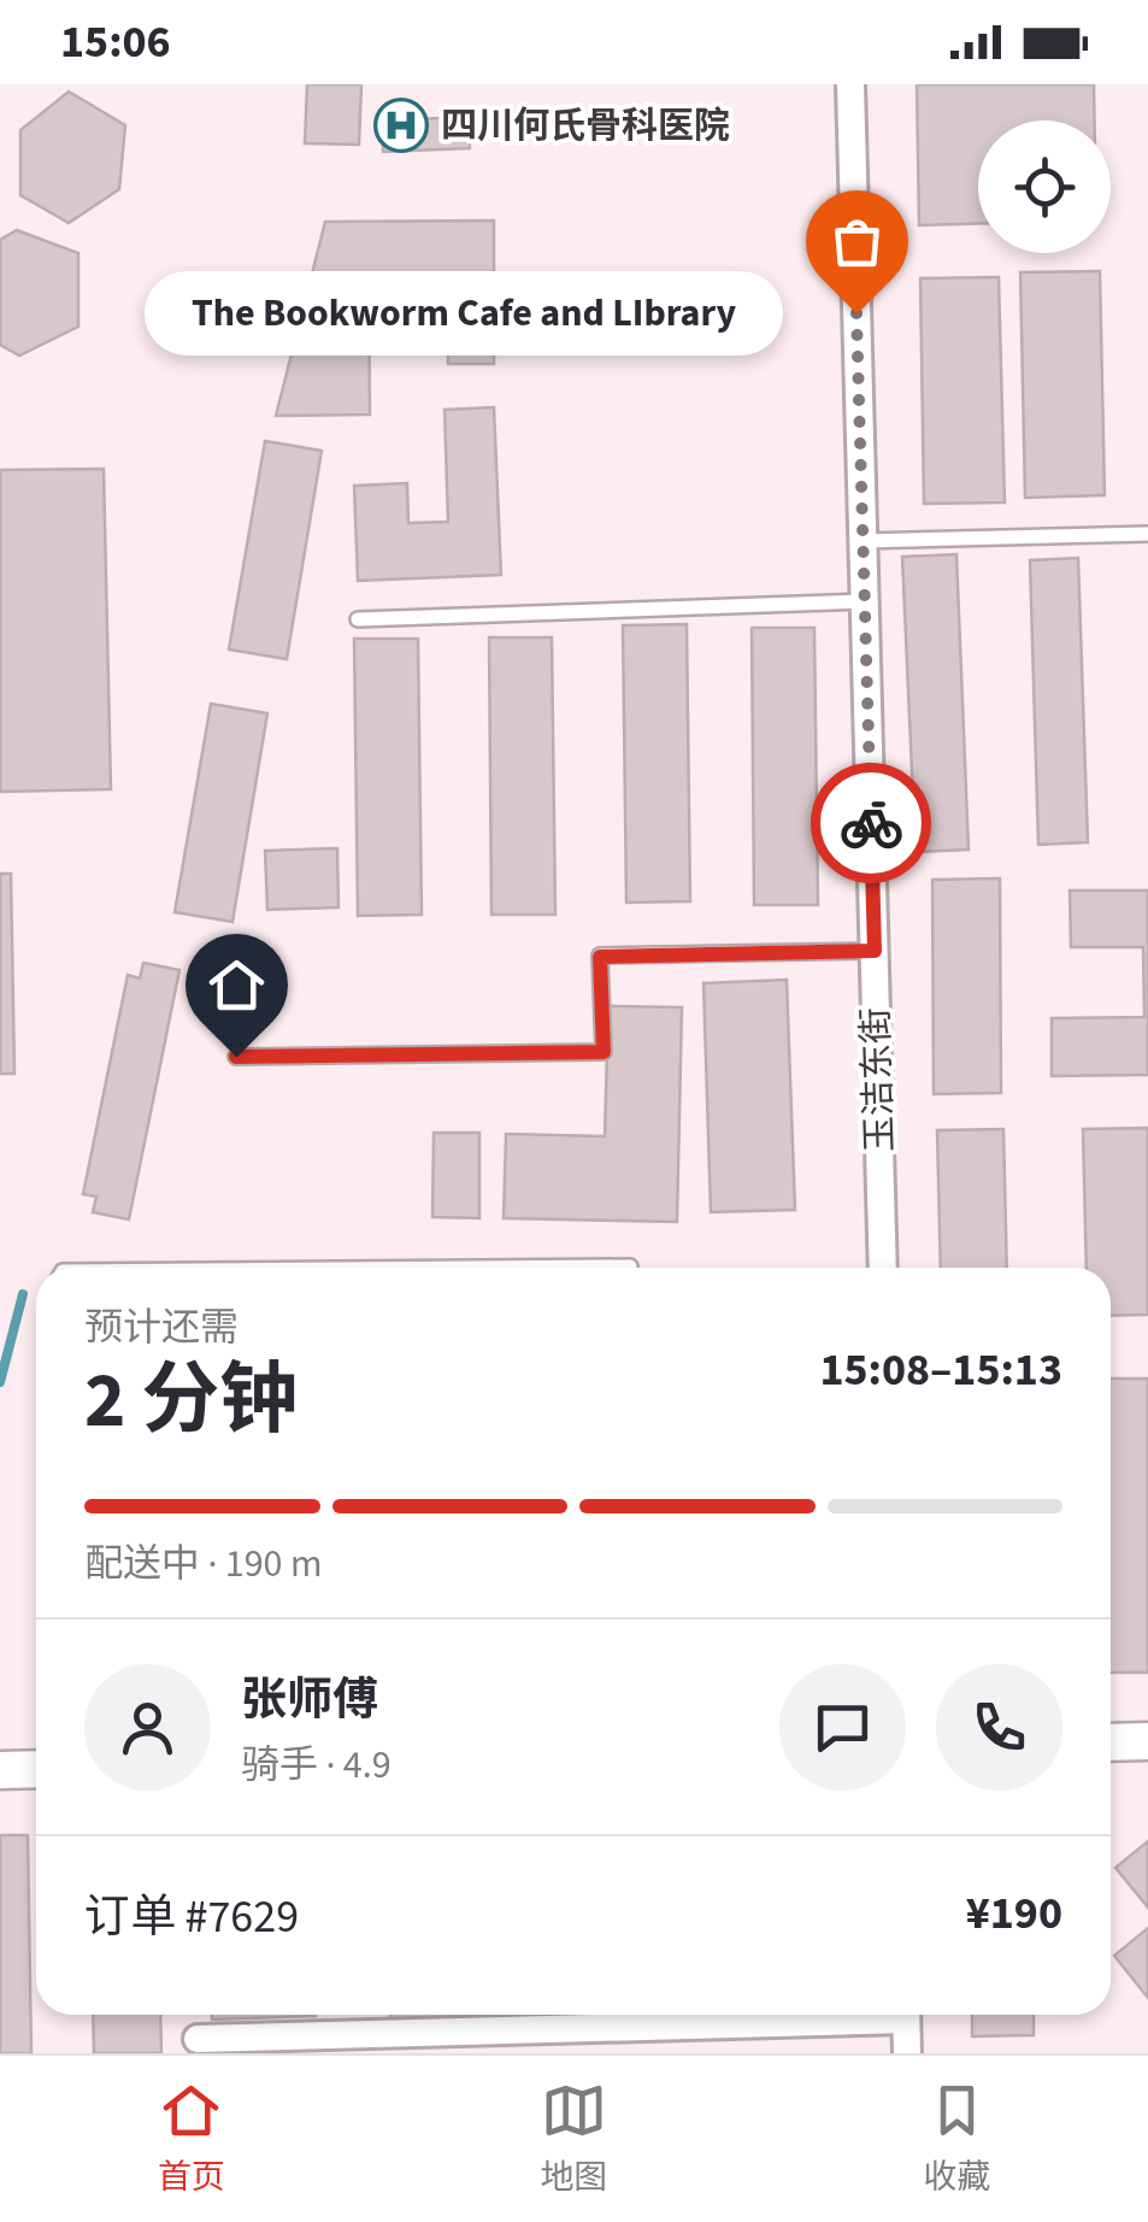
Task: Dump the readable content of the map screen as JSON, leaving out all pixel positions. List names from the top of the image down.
{
  "streets": {
    "street": ["玉洁东街"]
  },
  "places": {
    "hospital": ["四川何氏骨科医院"],
    "other": ["The Bookworm Cafe and LIbrary"]
  },
  "page": {
    "status": "15:06",
    "bubble": "The Bookworm Cafe and LIbrary",
    "heading": ["2 分钟", "预计还需", "15:08–15:13"],
    "panel": [
      "张师傅",
      "骑手 · 4.9",
      "订单 #7629",
      "¥190"
    ],
    "bar": "配送中 · 190 m",
    "tabs": ["首页", "地图", "收藏"]
  }
}
